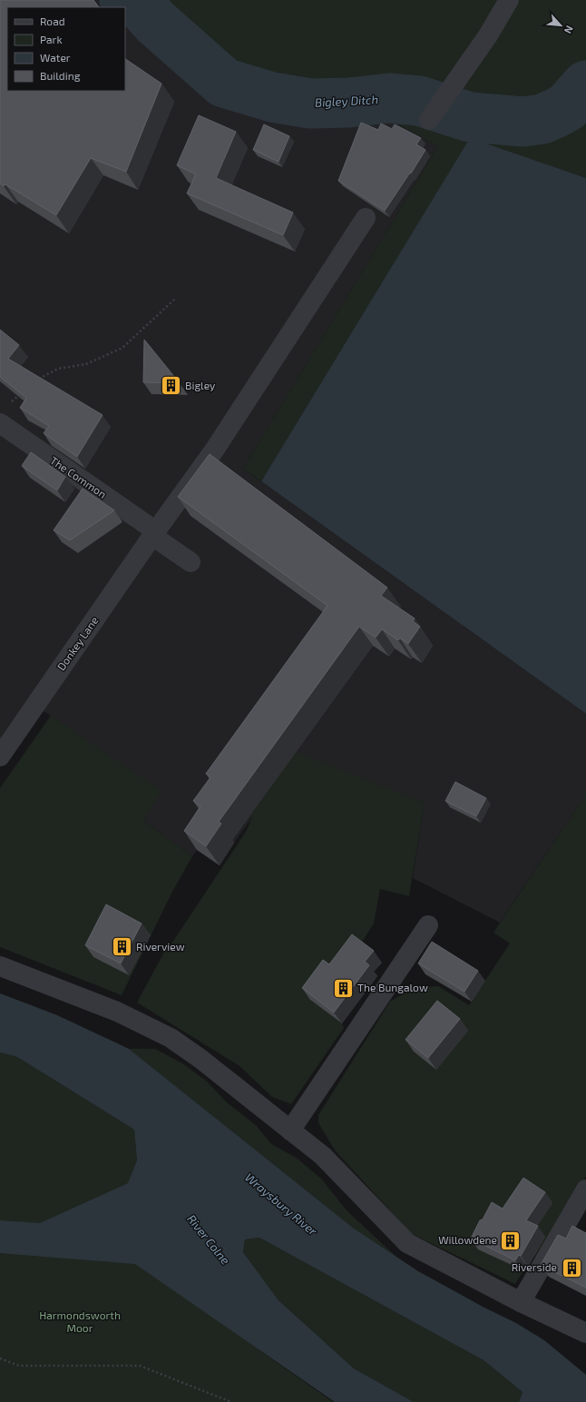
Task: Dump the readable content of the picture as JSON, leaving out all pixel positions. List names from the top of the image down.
{
  "streets": {
    "street": ["The Common", "Donkey Lane"]
  },
  "crossings": [
    ["The Common", "Donkey Lane"]
  ],
  "water": ["Bigley Ditch", "Wraysbury River", "River Colne"],
  "parks": ["Harmondsworth Moor"],
  "places": {
    "building": [
      "Bigley",
      "Riverview",
      "The Bungalow",
      "Willowdene",
      "Riverside"
    ]
  },
  "legend": [
    "Road",
    "Park",
    "Water",
    "Building"
  ],
  "north": "bottom right"
}
